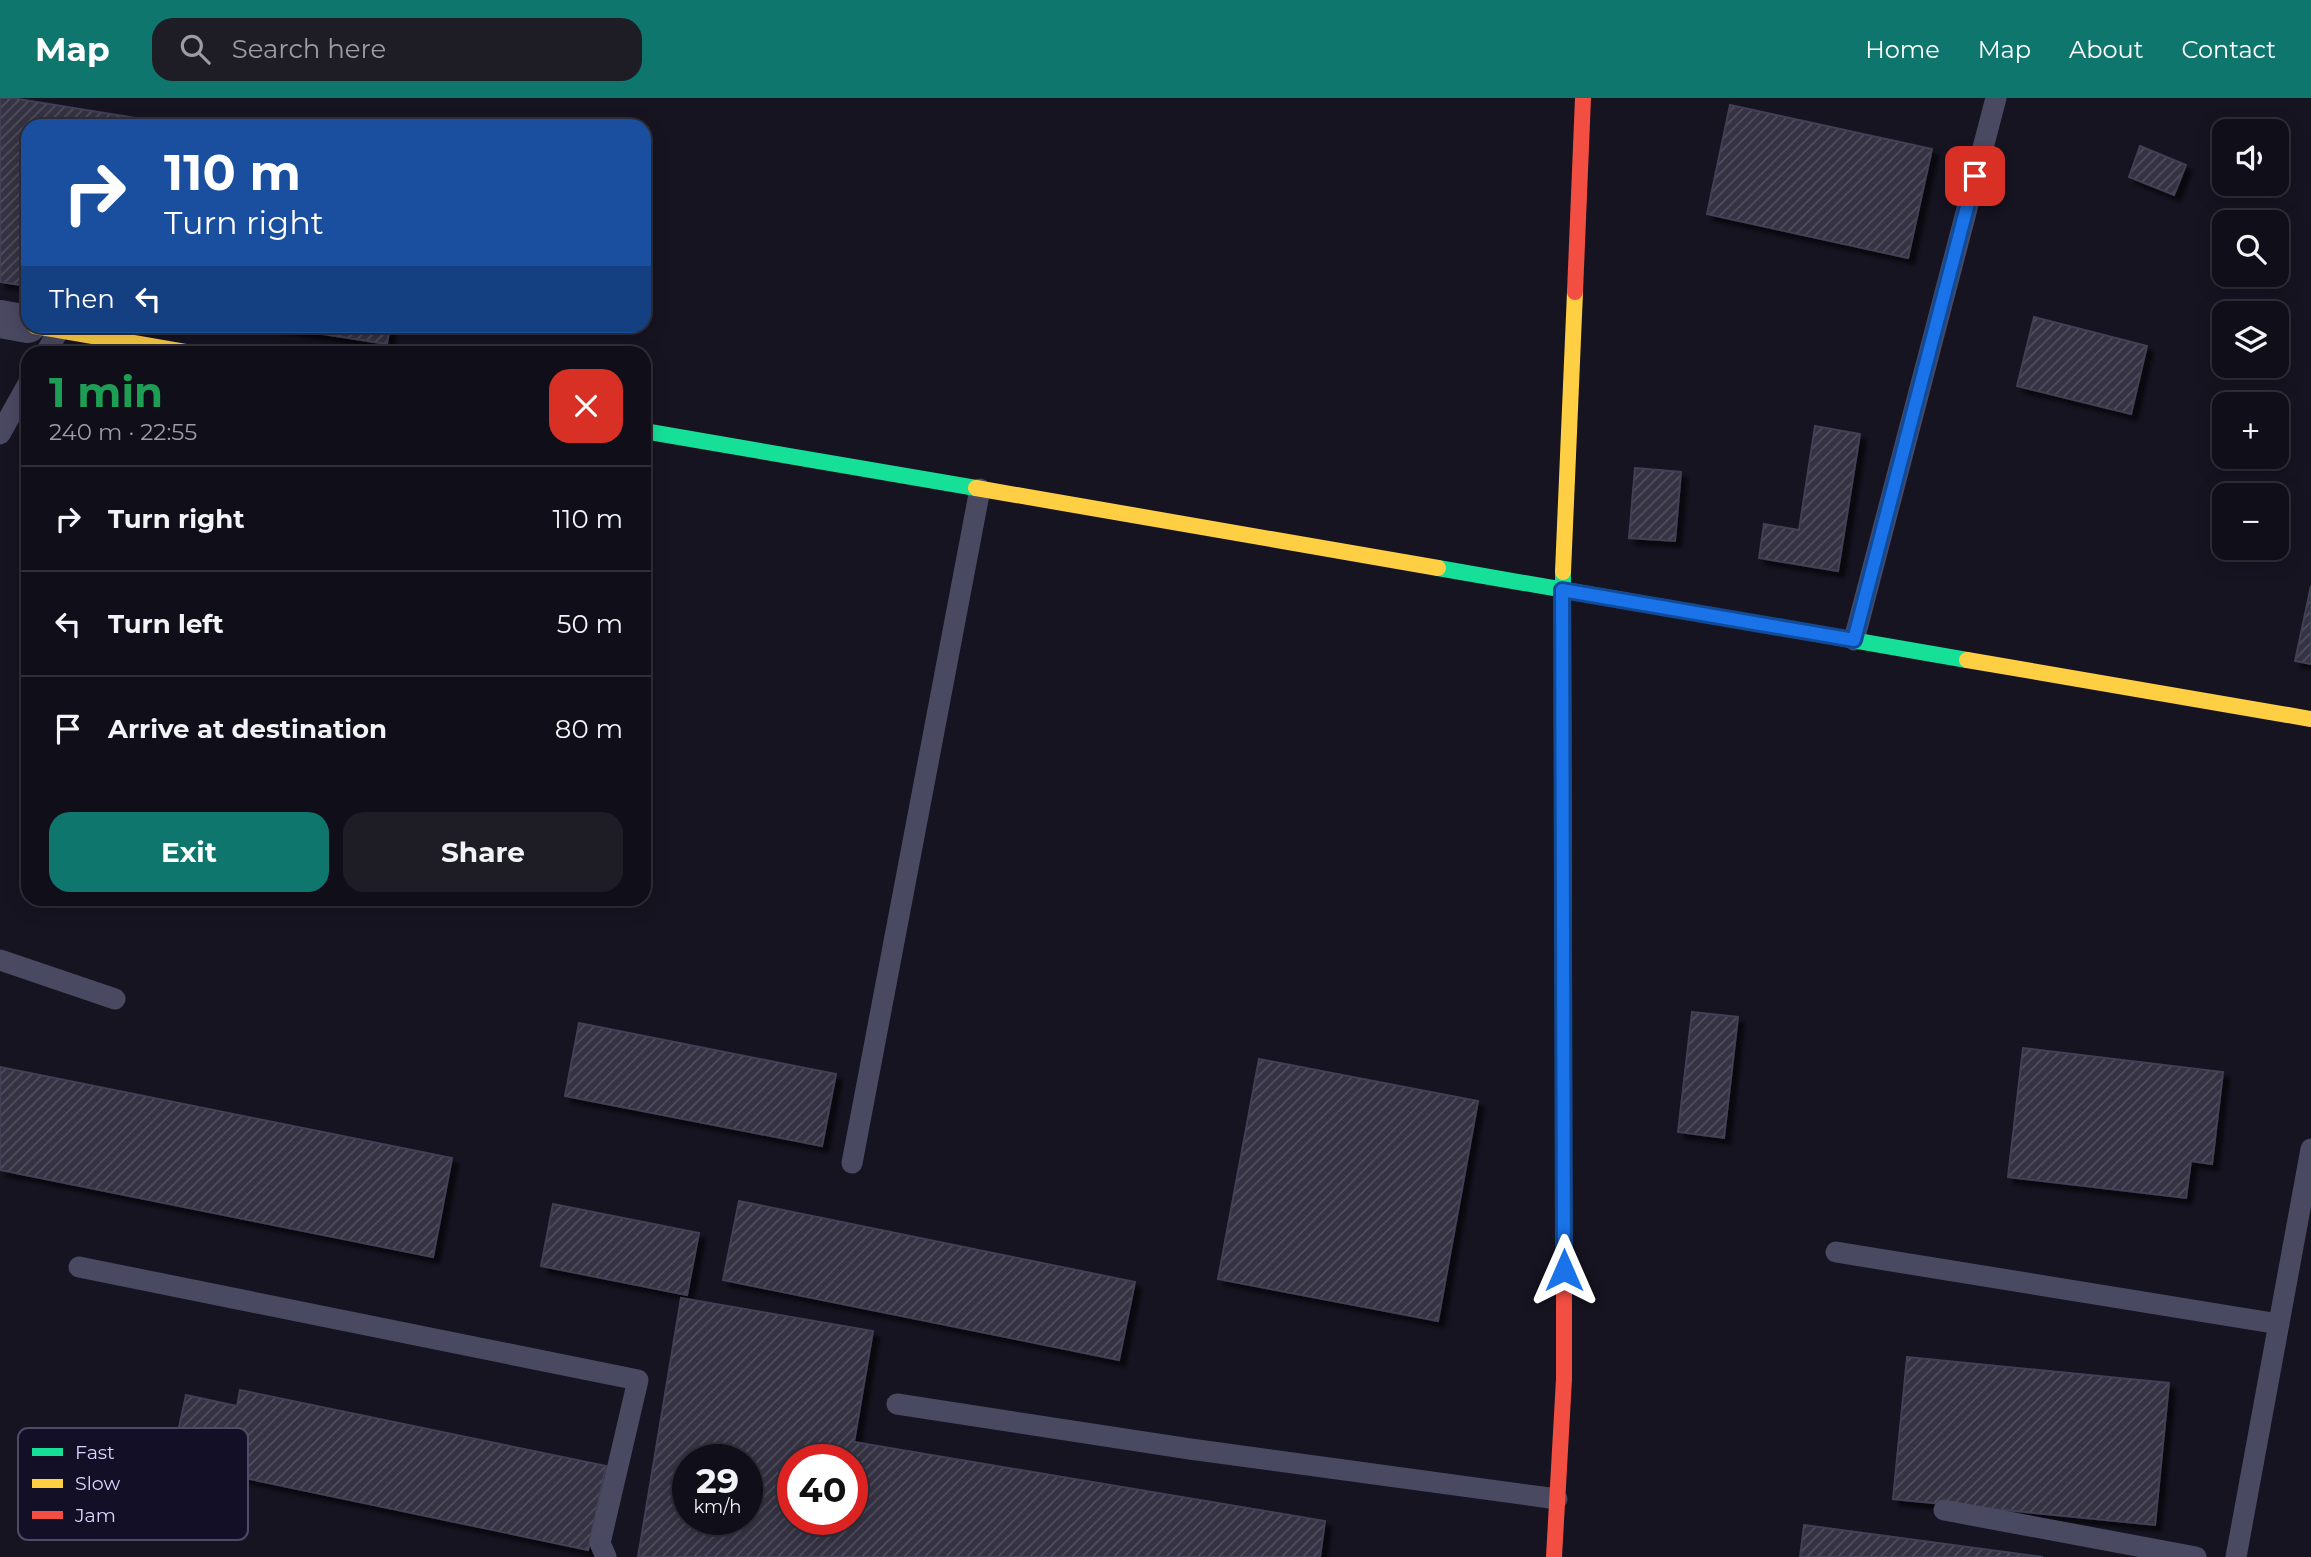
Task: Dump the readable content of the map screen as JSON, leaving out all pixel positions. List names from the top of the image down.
{
  "legend": ["Fast", "Slow", "Jam"],
  "page": {
    "header": "Map",
    "search": "Search here",
    "nav": [
      "Home",
      "Map",
      "About",
      "Contact"
    ],
    "map_buttons": ["+", "−"],
    "turn": ["110 m", "Turn right"],
    "then": "Then",
    "heading": ["1 min", "240 m · 22:55"],
    "list": [
      {
        "name": "Turn right",
        "value": "110 m"
      },
      {
        "name": "Turn left",
        "value": "50 m"
      },
      {
        "name": "Arrive at destination",
        "value": "80 m"
      }
    ],
    "buttons": ["Exit", "Share"],
    "speed": "29 km/h",
    "limit": "40"
  }
}
